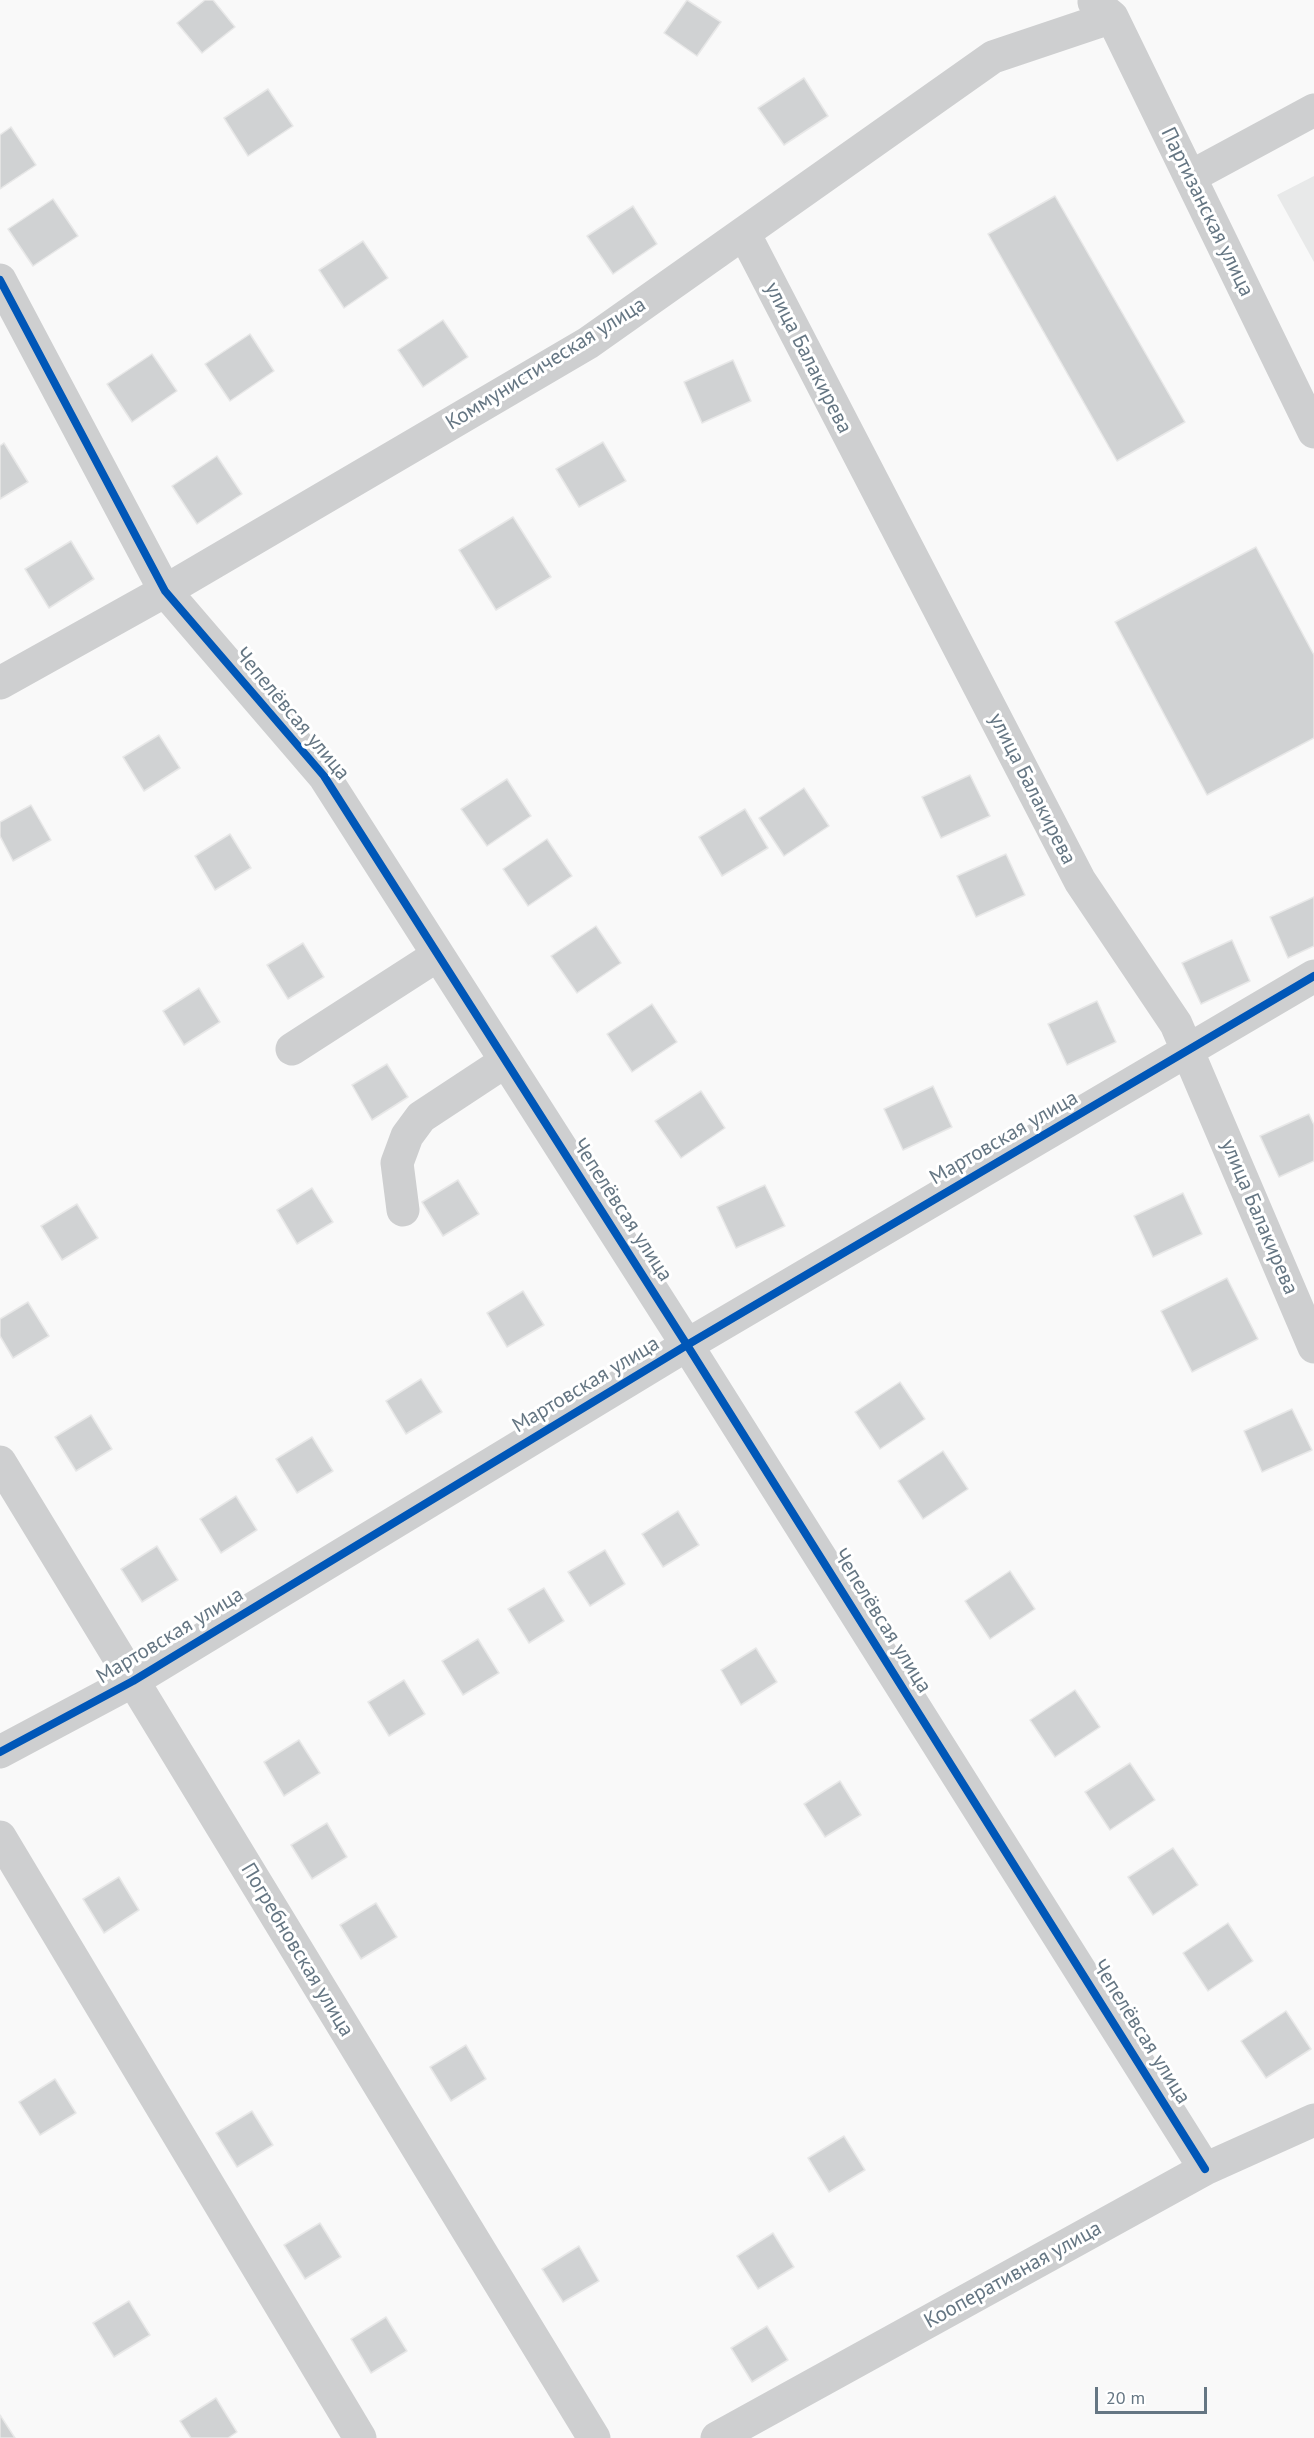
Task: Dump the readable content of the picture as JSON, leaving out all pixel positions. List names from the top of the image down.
{
  "streets": {
    "street": [
      "Партизанская улица",
      "улица Балакирева",
      "Коммунистическая улица",
      "Чепелёвсая улица",
      "Мартовская улица",
      "Погребновская улица",
      "Кооперативная улица"
    ]
  },
  "crossings": [
    ["Партизанская улица", "Коммунистическая улица"],
    ["улица Балакирева", "Коммунистическая улица"],
    ["улица Балакирева", "Мартовская улица"],
    ["Коммунистическая улица", "Чепелёвсая улица"],
    ["Чепелёвсая улица", "Мартовская улица"],
    ["Чепелёвсая улица", "Кооперативная улица"],
    ["Мартовская улица", "Погребновская улица"]
  ],
  "scale_bar": "20 m"
}
